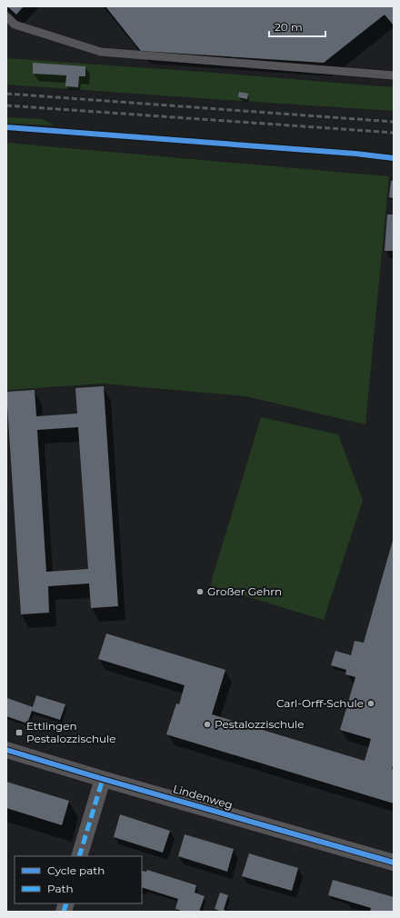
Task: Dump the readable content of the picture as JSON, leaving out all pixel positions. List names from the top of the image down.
{
  "streets": {
    "street": ["Lindenweg"]
  },
  "places": {
    "other": ["Großer Gehrn", "Carl-Orff-Schule", "Pestalozzischule"],
    "transit": ["Ettlingen Pestalozzischule"]
  },
  "legend": ["Cycle path", "Path"],
  "scale_bar": "20 m"
}
